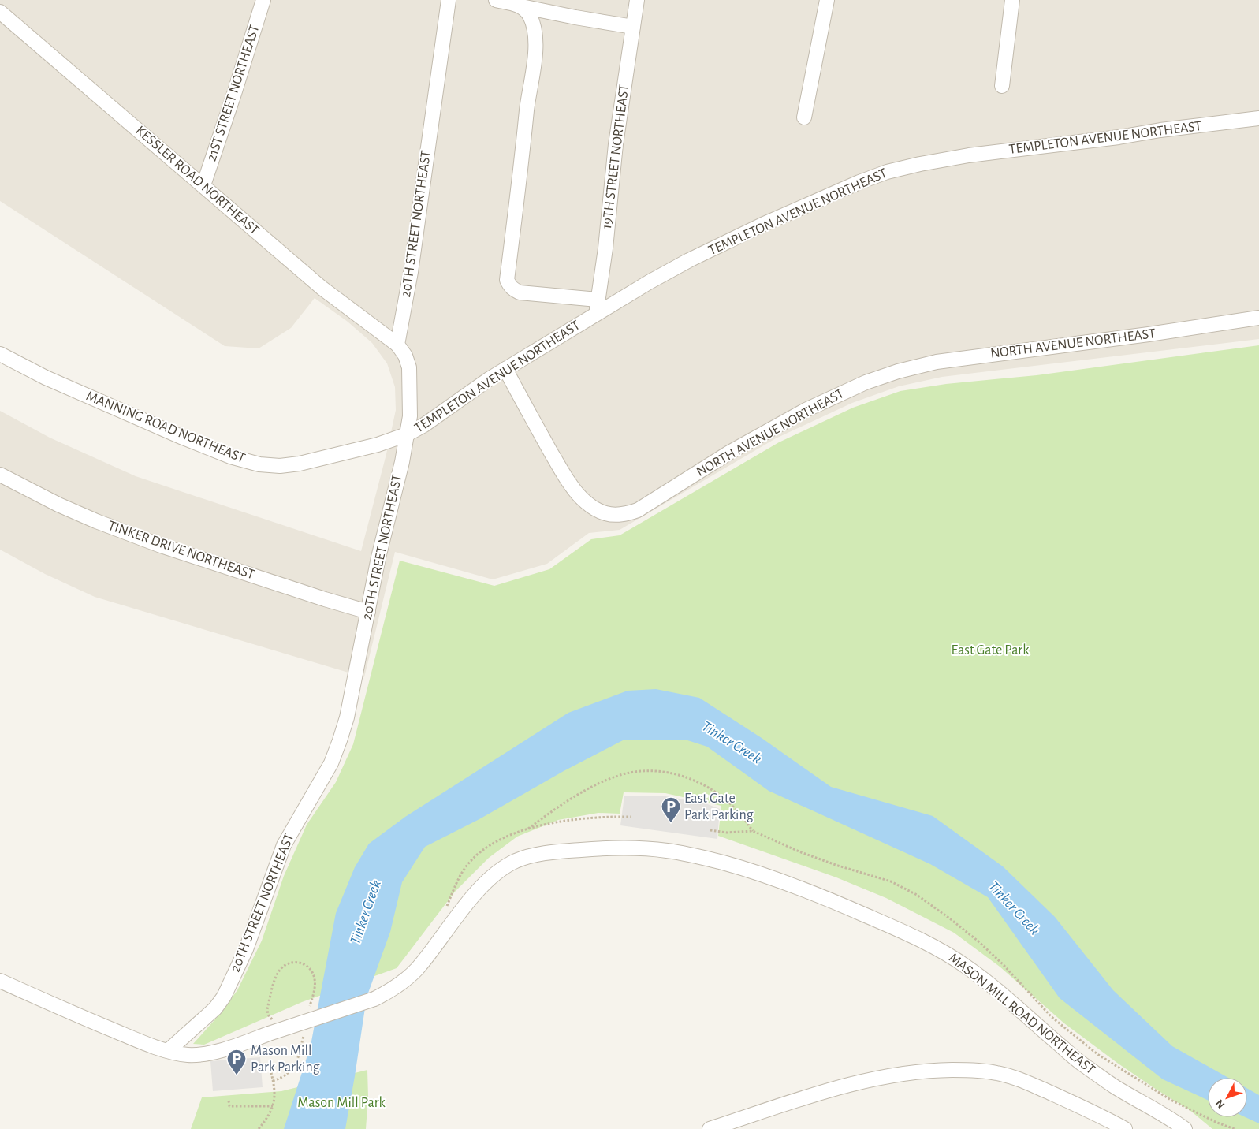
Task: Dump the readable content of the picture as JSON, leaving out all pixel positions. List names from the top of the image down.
{
  "streets": {
    "street": [
      "21ST STREET NORTHEAST",
      "TEMPLETON AVENUE NORTHEAST",
      "19TH STREET NORTHEAST",
      "KESSLER ROAD NORTHEAST",
      "20TH STREET NORTHEAST",
      "NORTH AVENUE NORTHEAST",
      "MANNING ROAD NORTHEAST",
      "TINKER DRIVE NORTHEAST",
      "MASON MILL ROAD NORTHEAST"
    ]
  },
  "crossings": [
    ["21ST STREET NORTHEAST", "KESSLER ROAD NORTHEAST"],
    ["TEMPLETON AVENUE NORTHEAST", "19TH STREET NORTHEAST"],
    ["TEMPLETON AVENUE NORTHEAST", "20TH STREET NORTHEAST"],
    ["TEMPLETON AVENUE NORTHEAST", "NORTH AVENUE NORTHEAST"],
    ["TEMPLETON AVENUE NORTHEAST", "MANNING ROAD NORTHEAST"],
    ["KESSLER ROAD NORTHEAST", "20TH STREET NORTHEAST"],
    ["20TH STREET NORTHEAST", "MANNING ROAD NORTHEAST"],
    ["20TH STREET NORTHEAST", "TINKER DRIVE NORTHEAST"],
    ["20TH STREET NORTHEAST", "MASON MILL ROAD NORTHEAST"]
  ],
  "water": ["Tinker Creek"],
  "parks": ["East Gate Park", "Mason Mill Park"],
  "places": {
    "parking": ["East Gate Park Parking", "Mason Mill Park Parking"]
  },
  "north": "bottom left"
}
